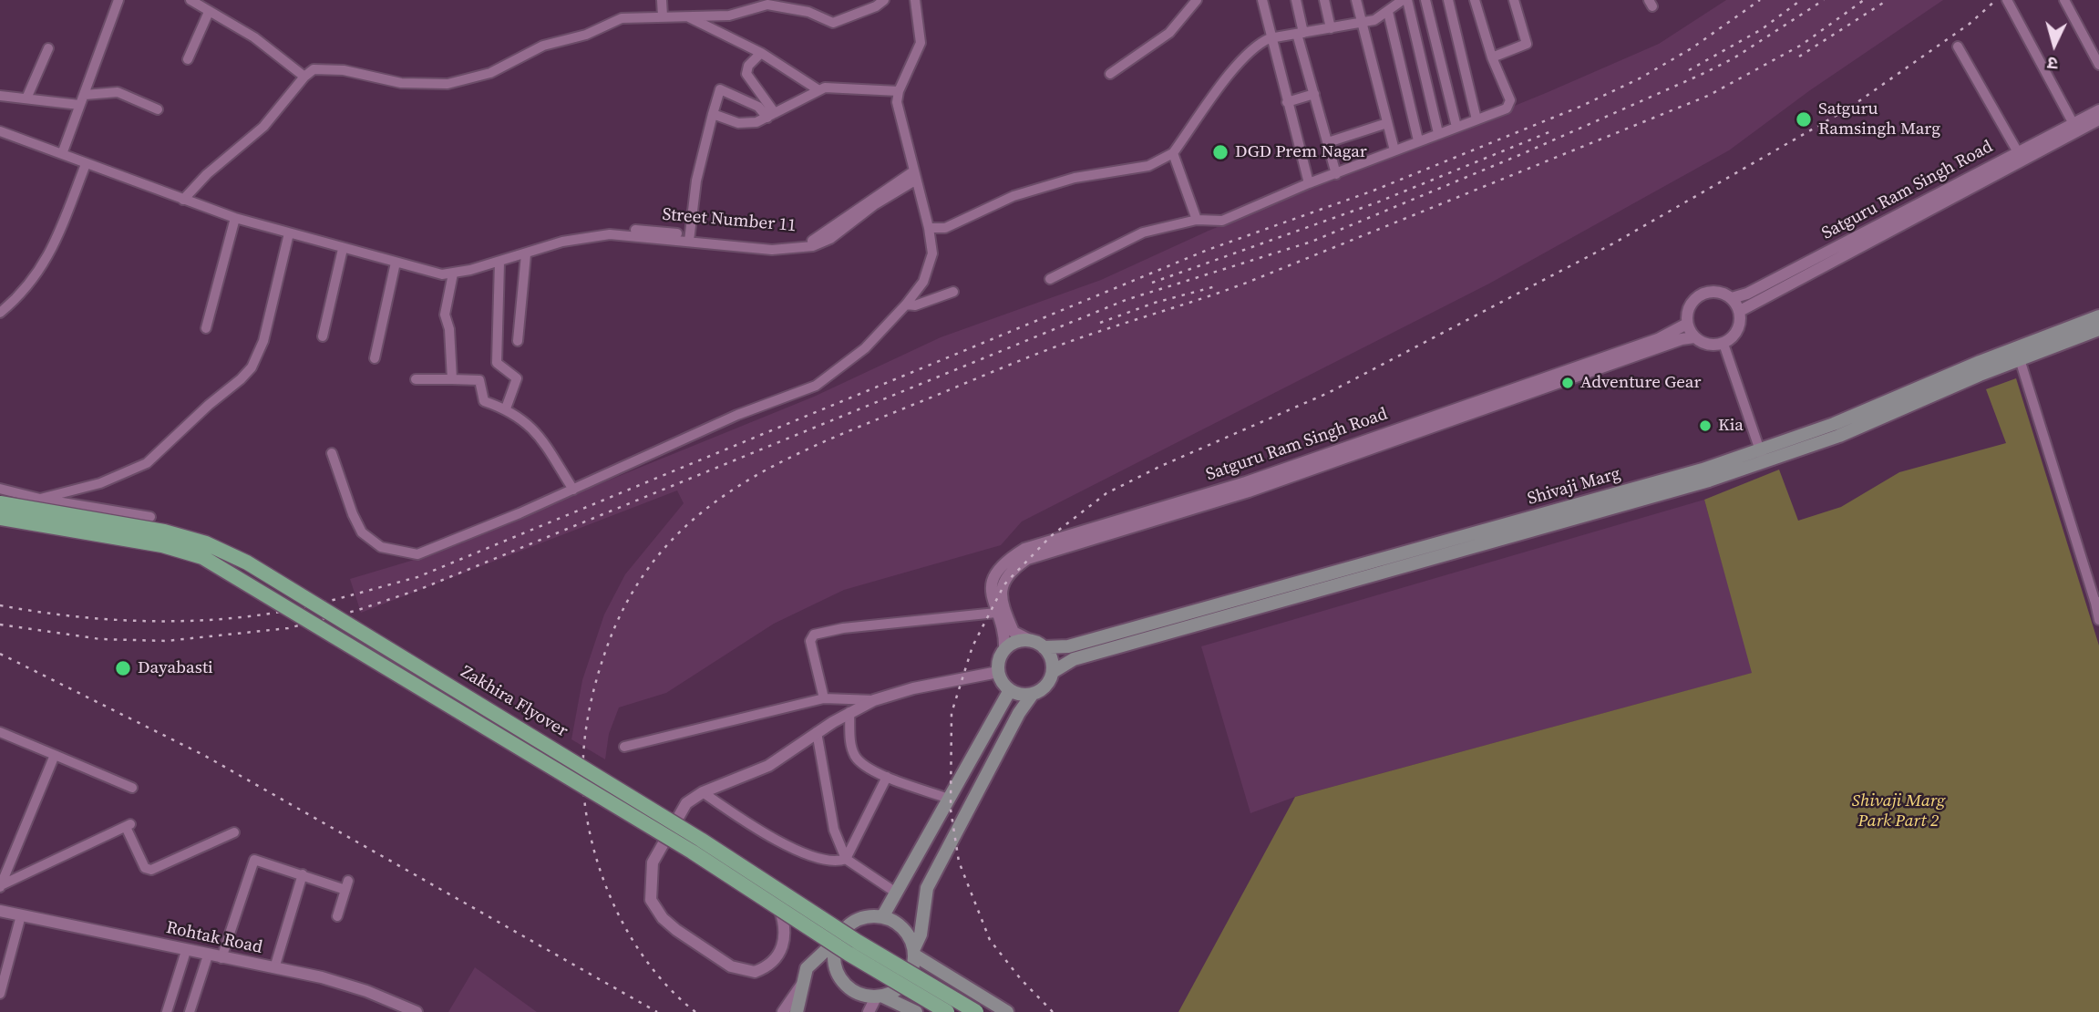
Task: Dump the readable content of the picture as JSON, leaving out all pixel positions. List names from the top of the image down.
{
  "streets": {
    "main road": ["Shivaji Marg", "Zakhira Flyover"],
    "street": ["Satguru Ram Singh Road", "Street Number 11", "Rohtak Road"]
  },
  "crossings": [
    ["Satguru Ram Singh Road", "Shivaji Marg"]
  ],
  "parks": ["Shivaji Marg Park Part 2"],
  "places": [
    "Satguru Ramsingh Marg",
    "DGD Prem Nagar",
    "Adventure Gear",
    "Kia",
    "Dayabasti"
  ],
  "north": "bottom"
}
